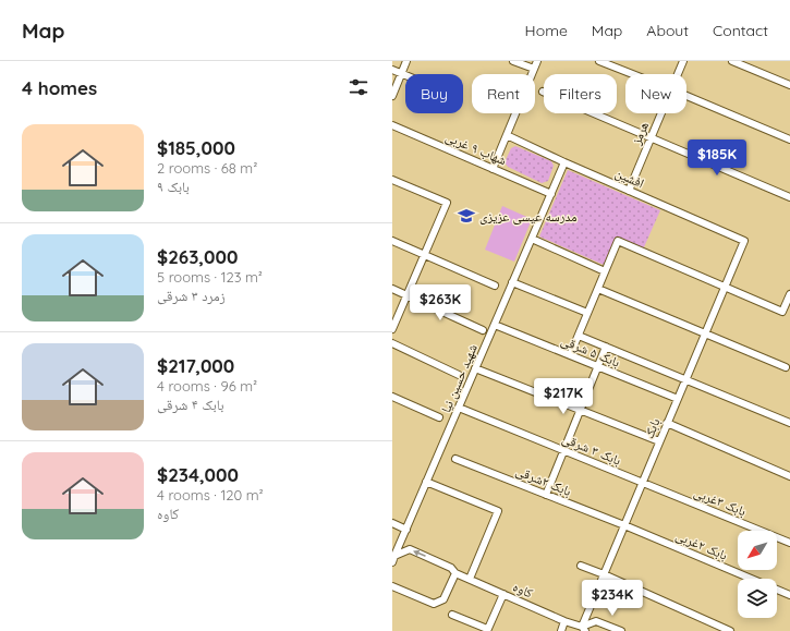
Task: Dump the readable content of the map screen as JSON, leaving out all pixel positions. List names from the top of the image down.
{
  "streets": {
    "street": [
      "هرمز",
      "شهاب ۹ غربی",
      "افشین",
      "بابک ۵ شرقی",
      "شهید حسین نیا",
      "بابک",
      "بابک ۳ شرقی",
      "بابک ۲شرقی",
      "بابک ۳غربی",
      "بابک ۲غربی",
      "کاوه"
    ]
  },
  "crossings": [
    ["هرمز", "افشین"],
    ["شهاب ۹ غربی", "شهید حسین نیا"],
    ["افشین", "شهید حسین نیا"],
    ["افشین", "بابک"],
    ["بابک ۵ شرقی", "شهید حسین نیا"],
    ["بابک ۵ شرقی", "بابک"],
    ["شهید حسین نیا", "بابک ۳ شرقی"],
    ["شهید حسین نیا", "کاوه"],
    ["بابک", "بابک ۳ شرقی"],
    ["بابک", "بابک ۲شرقی"],
    ["بابک", "بابک ۳غربی"],
    ["بابک", "بابک ۲غربی"],
    ["بابک", "کاوه"],
    ["بابک ۳ شرقی", "بابک ۳غربی"],
    ["بابک ۲شرقی", "بابک ۲غربی"]
  ],
  "places": {
    "school or university": ["مدرسه عیسی عزیزی"]
  },
  "north": "bottom left",
  "page": {
    "header": "Map",
    "nav": [
      "Home",
      "Map",
      "About",
      "Contact"
    ],
    "heading": "4 homes",
    "chip": [
      "Buy",
      "Rent",
      "Filters",
      "New"
    ],
    "list": [
      {
        "name": "$185,000",
        "note": "2 rooms · 68 m² · بابک ۹"
      },
      {
        "name": "$263,000",
        "note": "5 rooms · 123 m² · زمرد ۳ شرقی"
      },
      {
        "name": "$217,000",
        "note": "4 rooms · 96 m² · بابک ۴ شرقی"
      },
      {
        "name": "$234,000",
        "note": "4 rooms · 120 m² · کاوه"
      }
    ],
    "price": [
      "$185K",
      "$263K",
      "$217K",
      "$234K"
    ]
  }
}
